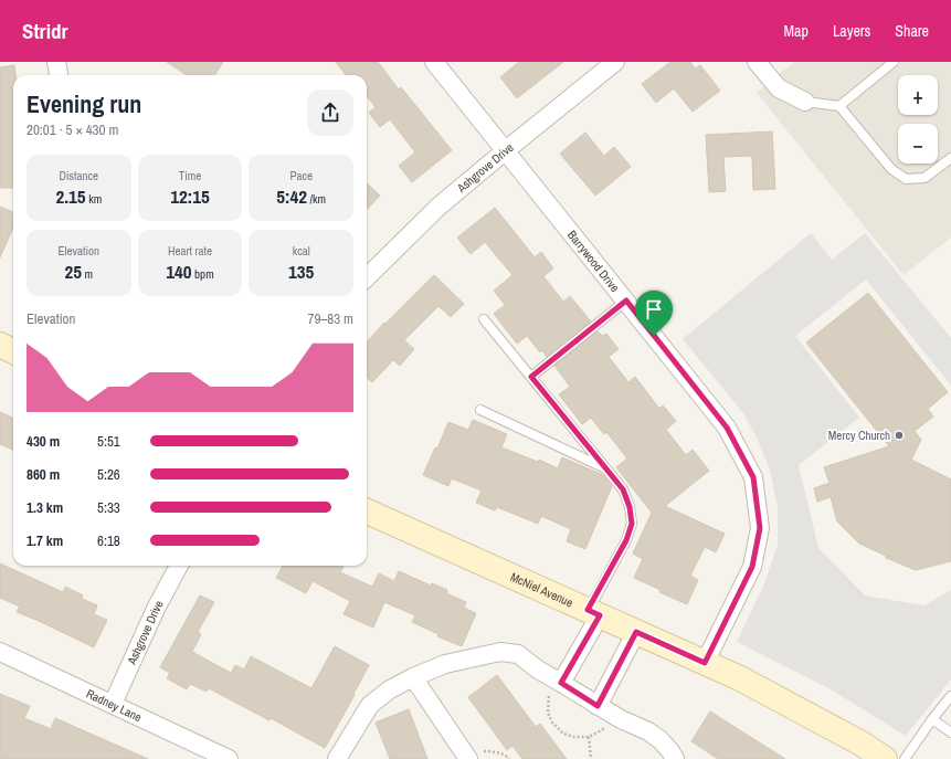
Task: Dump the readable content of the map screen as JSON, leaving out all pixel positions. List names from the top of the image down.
{
  "streets": {
    "street": [
      "Ashgrove Drive",
      "Barrywood Drive",
      "McNiel Avenue",
      "Radney Lane"
    ]
  },
  "crossings": [
    ["Ashgrove Drive", "Barrywood Drive"],
    ["Ashgrove Drive", "Radney Lane"],
    ["Barrywood Drive", "McNiel Avenue"]
  ],
  "places": ["Mercy Church"],
  "page": {
    "header": "Stridr",
    "nav": ["Map", "Layers", "Share"],
    "map_buttons": ["+", "−"],
    "heading": ["Evening run", "20:01 · 5 × 430 m"],
    "stats": [
      ["Distance", "2.15 km"],
      ["Time", "12:15"],
      ["Pace", "5:42 /km"],
      ["Elevation", "25 m"],
      ["Heart rate", "140 bpm"],
      ["kcal", "135"]
    ],
    "chart": ["Elevation", "79–83 m"],
    "list": [
      {
        "name": "430 m",
        "note": "5:51"
      },
      {
        "name": "860 m",
        "note": "5:26"
      },
      {
        "name": "1.3 km",
        "note": "5:33"
      },
      {
        "name": "1.7 km",
        "note": "6:18"
      }
    ]
  }
}
